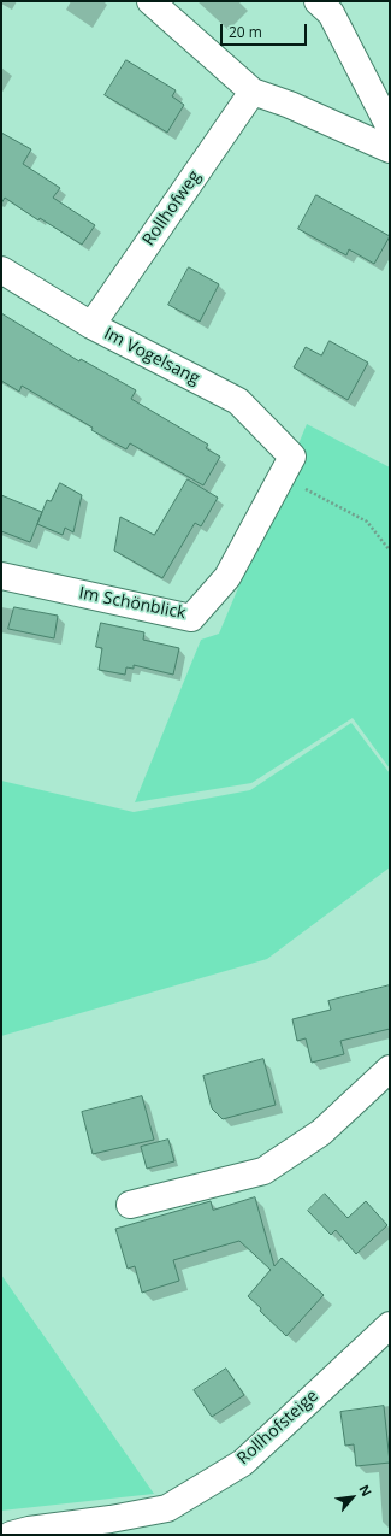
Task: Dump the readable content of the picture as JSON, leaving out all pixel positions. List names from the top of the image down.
{
  "streets": {
    "street": [
      "Rollhofweg",
      "Im Vogelsang",
      "Im Schönblick",
      "Rollhofsteige"
    ]
  },
  "crossings": [
    ["Rollhofweg", "Im Vogelsang"],
    ["Im Vogelsang", "Im Schönblick"]
  ],
  "scale_bar": "20 m",
  "north": "top right"
}
